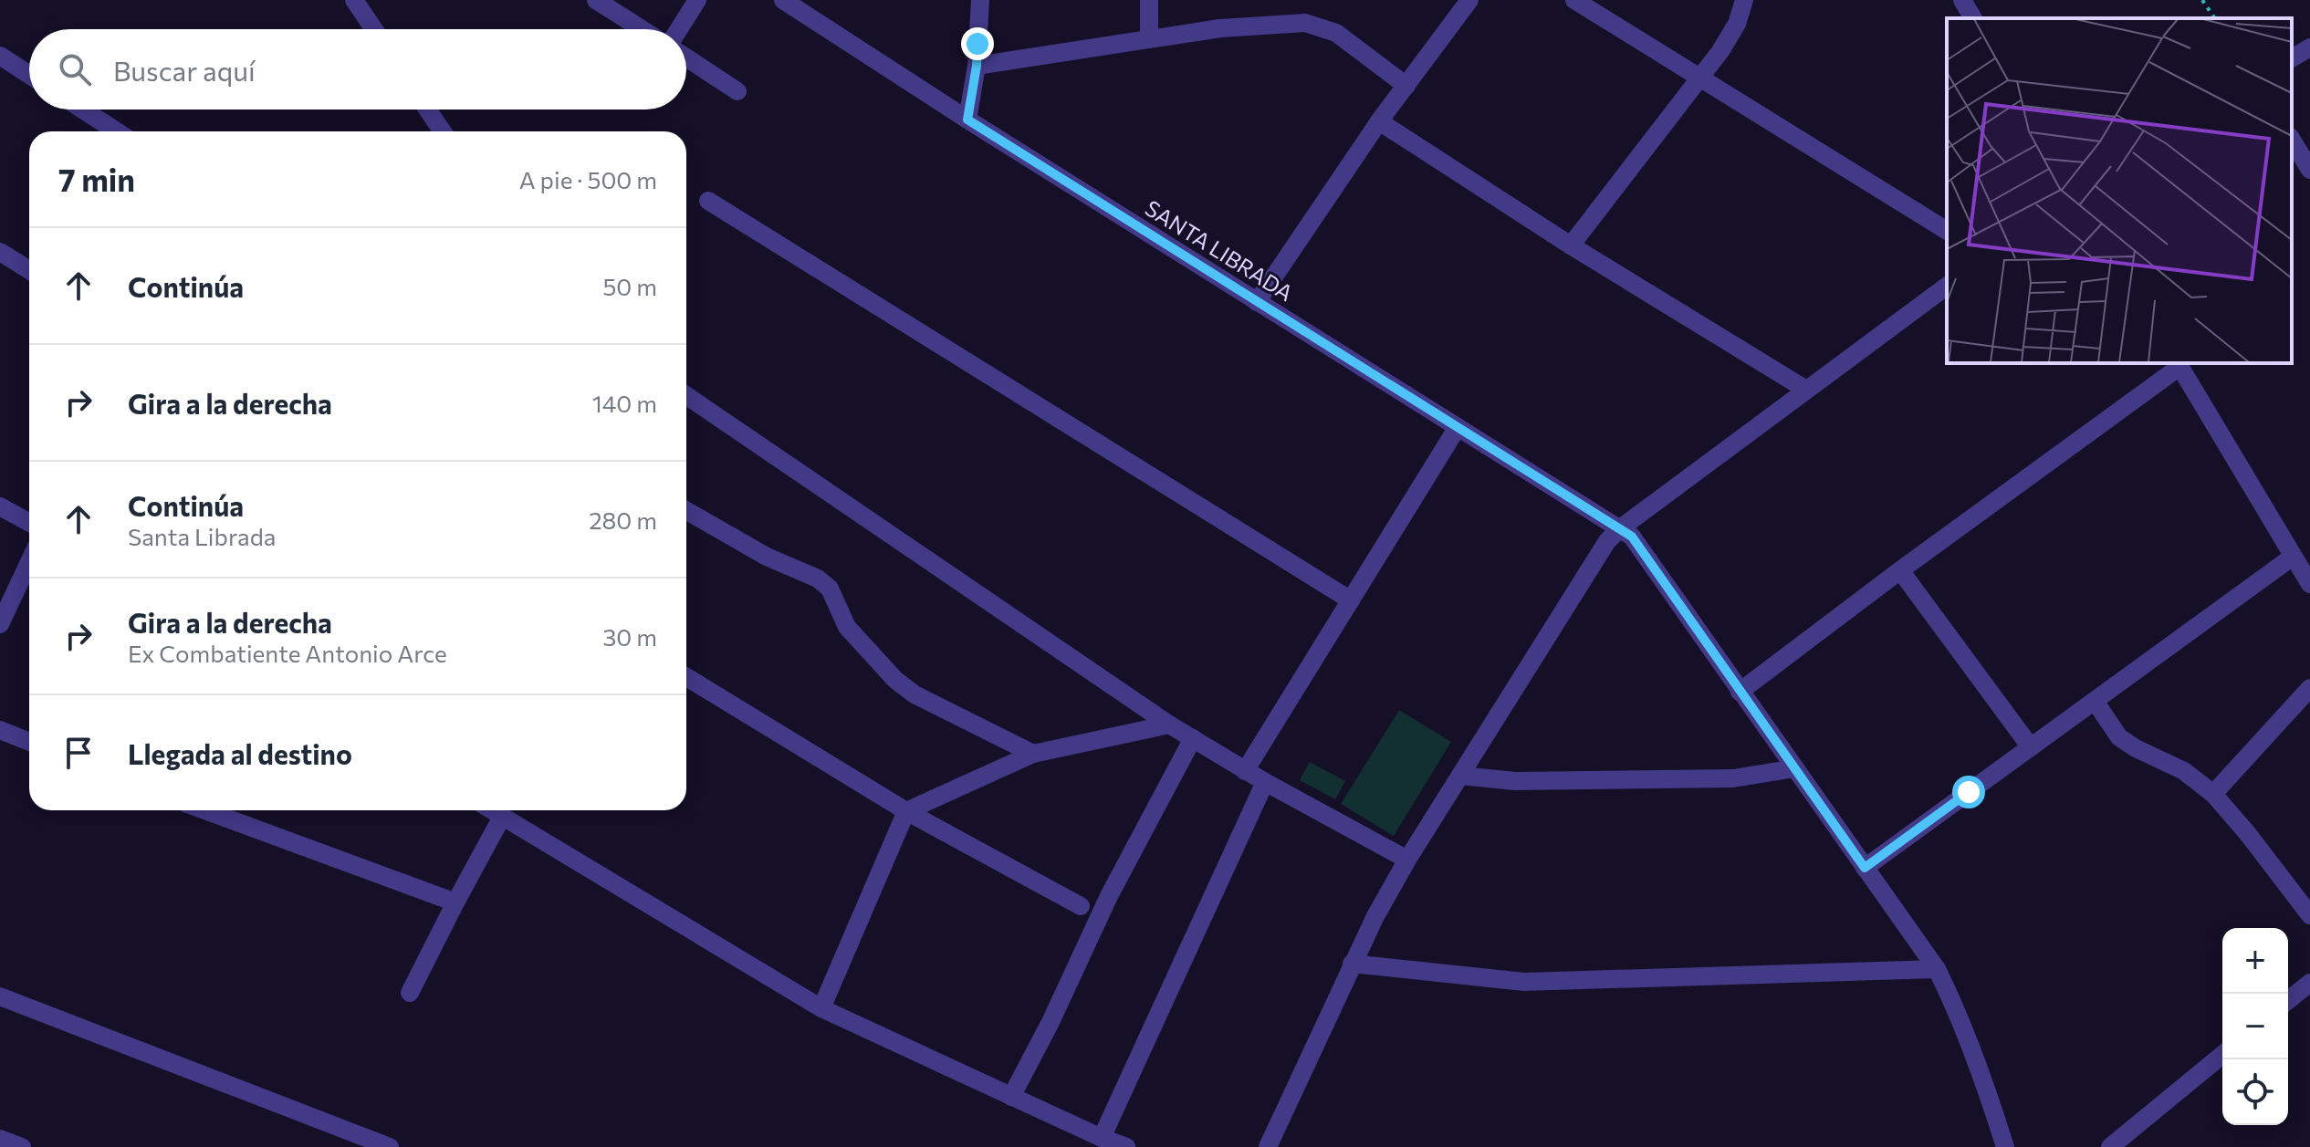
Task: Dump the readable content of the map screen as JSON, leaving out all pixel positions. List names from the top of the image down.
{
  "streets": {
    "street": ["SANTA LIBRADA"]
  },
  "page": {
    "search": "Buscar aquí",
    "heading": ["7 min", "A pie · 500 m"],
    "list": [
      ["Continúa", "50 m"],
      ["Gira a la derecha", "140 m"],
      ["Continúa", "Santa Librada", "280 m"],
      ["Gira a la derecha", "Ex Combatiente Antonio Arce", "30 m"],
      "Llegada al destino"
    ],
    "map_buttons": ["+", "−"]
  }
}
